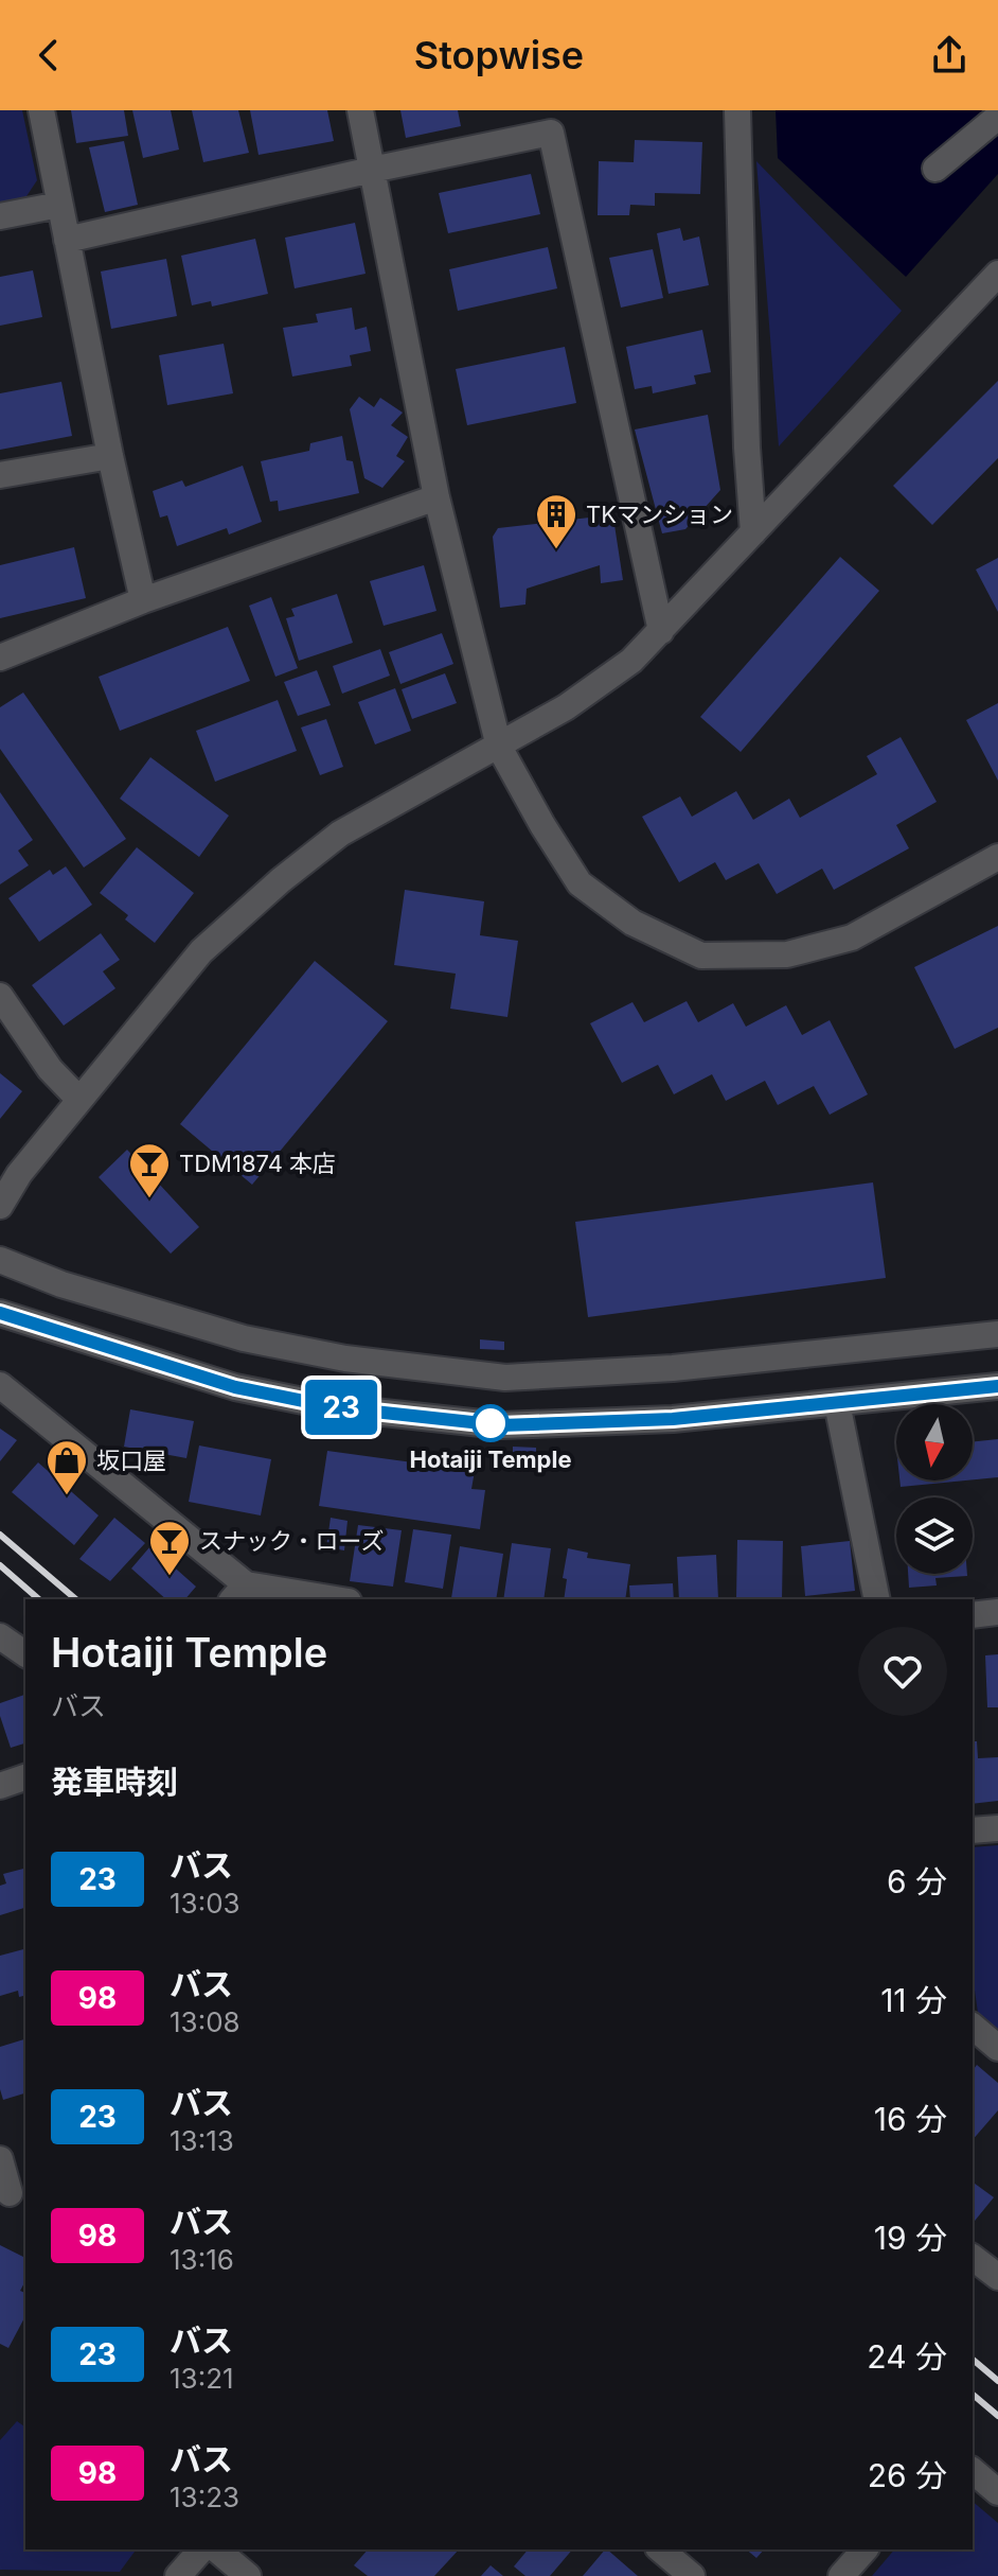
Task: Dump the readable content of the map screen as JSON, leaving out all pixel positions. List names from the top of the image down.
{
  "places": {
    "building": ["TKマンション"],
    "bar": ["TDM1874 本店", "スナック・ローズ"],
    "other": ["Hotaiji Temple"],
    "shop": ["坂口屋"]
  },
  "lines": ["bus line 23"],
  "north": "bottom",
  "page": {
    "header": "Stopwise",
    "on_map": "23",
    "heading": [
      ["Hotaiji Temple", "バス"],
      "発車時刻"
    ],
    "list": [
      {
        "mark": "23",
        "name": "バス",
        "note": "13:03",
        "value": "6 分"
      },
      {
        "mark": "98",
        "name": "バス",
        "note": "13:08",
        "value": "11 分"
      },
      {
        "mark": "23",
        "name": "バス",
        "note": "13:13",
        "value": "16 分"
      },
      {
        "mark": "98",
        "name": "バス",
        "note": "13:16",
        "value": "19 分"
      },
      {
        "mark": "23",
        "name": "バス",
        "note": "13:21",
        "value": "24 分"
      },
      {
        "mark": "98",
        "name": "バス",
        "note": "13:23",
        "value": "26 分"
      }
    ]
  }
}
